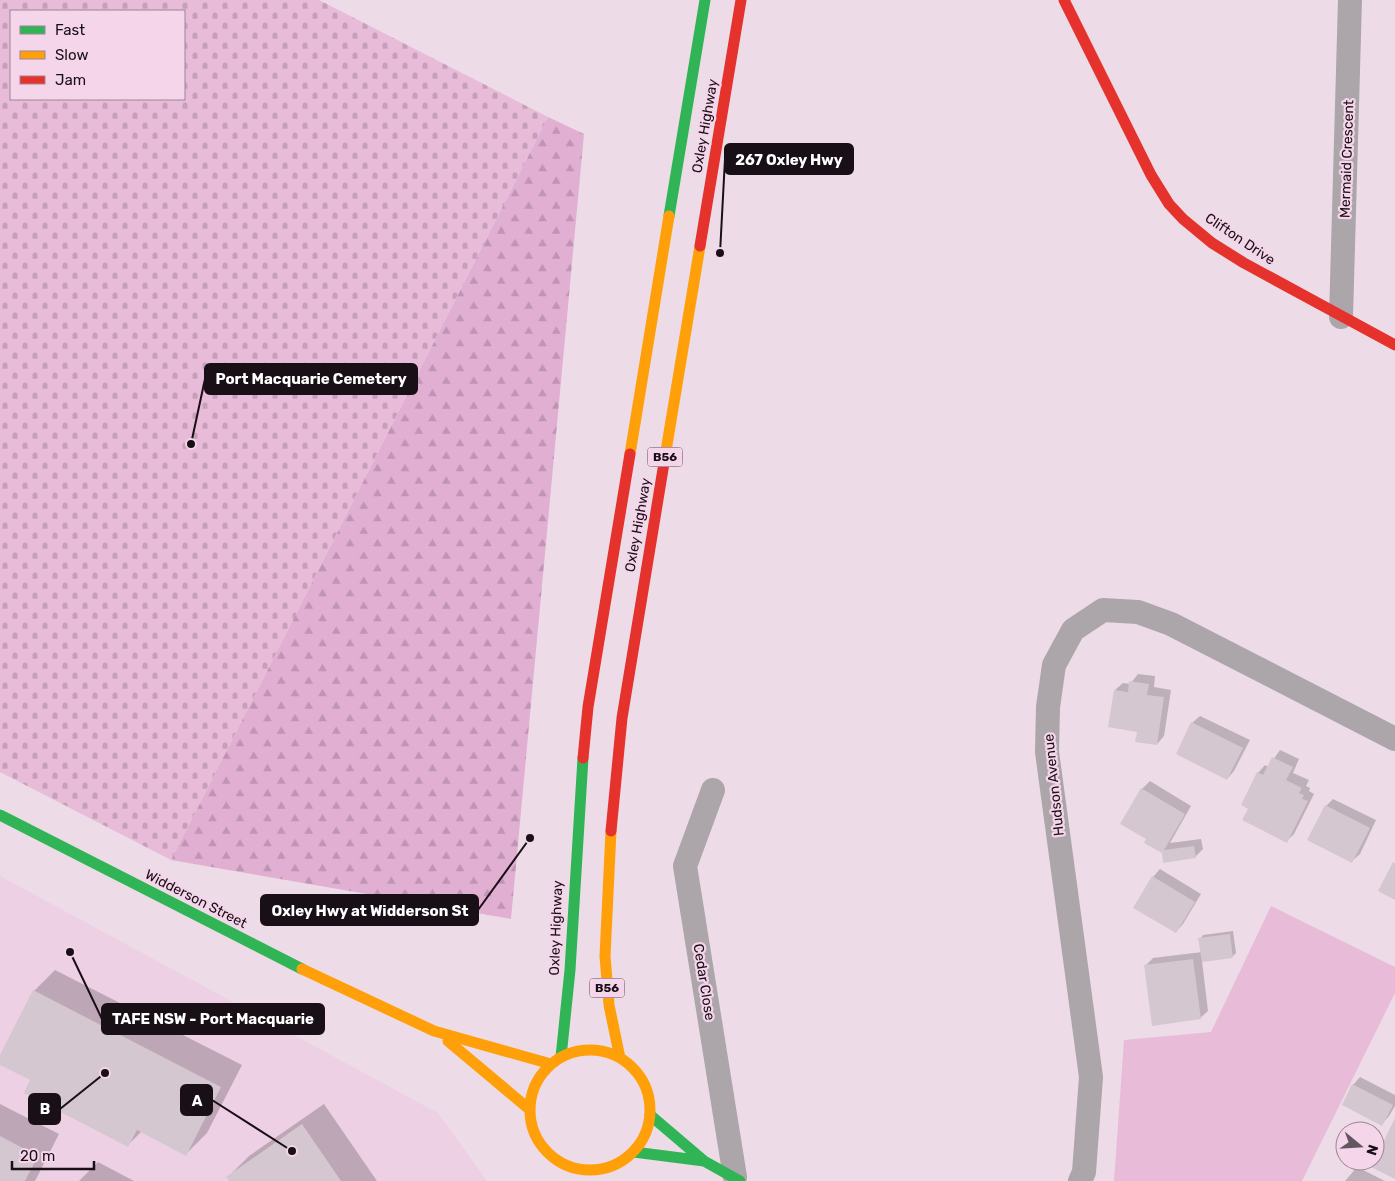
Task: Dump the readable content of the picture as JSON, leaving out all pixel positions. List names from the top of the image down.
{
  "streets": {
    "main road": [
      "Oxley Highway",
      "Clifton Drive",
      "B56",
      "Widderson Street"
    ],
    "street": ["Mermaid Crescent", "Hudson Avenue", "Cedar Close"]
  },
  "crossings": [
    ["Oxley Highway", "Widderson Street"],
    ["Mermaid Crescent", "Clifton Drive"]
  ],
  "places": [
    "267 Oxley Hwy",
    "Port Macquarie Cemetery",
    "Oxley Hwy at Widderson St",
    "TAFE NSW - Port Macquarie",
    "B",
    "A"
  ],
  "legend": ["Fast", "Slow", "Jam"],
  "scale_bar": "20 m",
  "north": "right"
}
